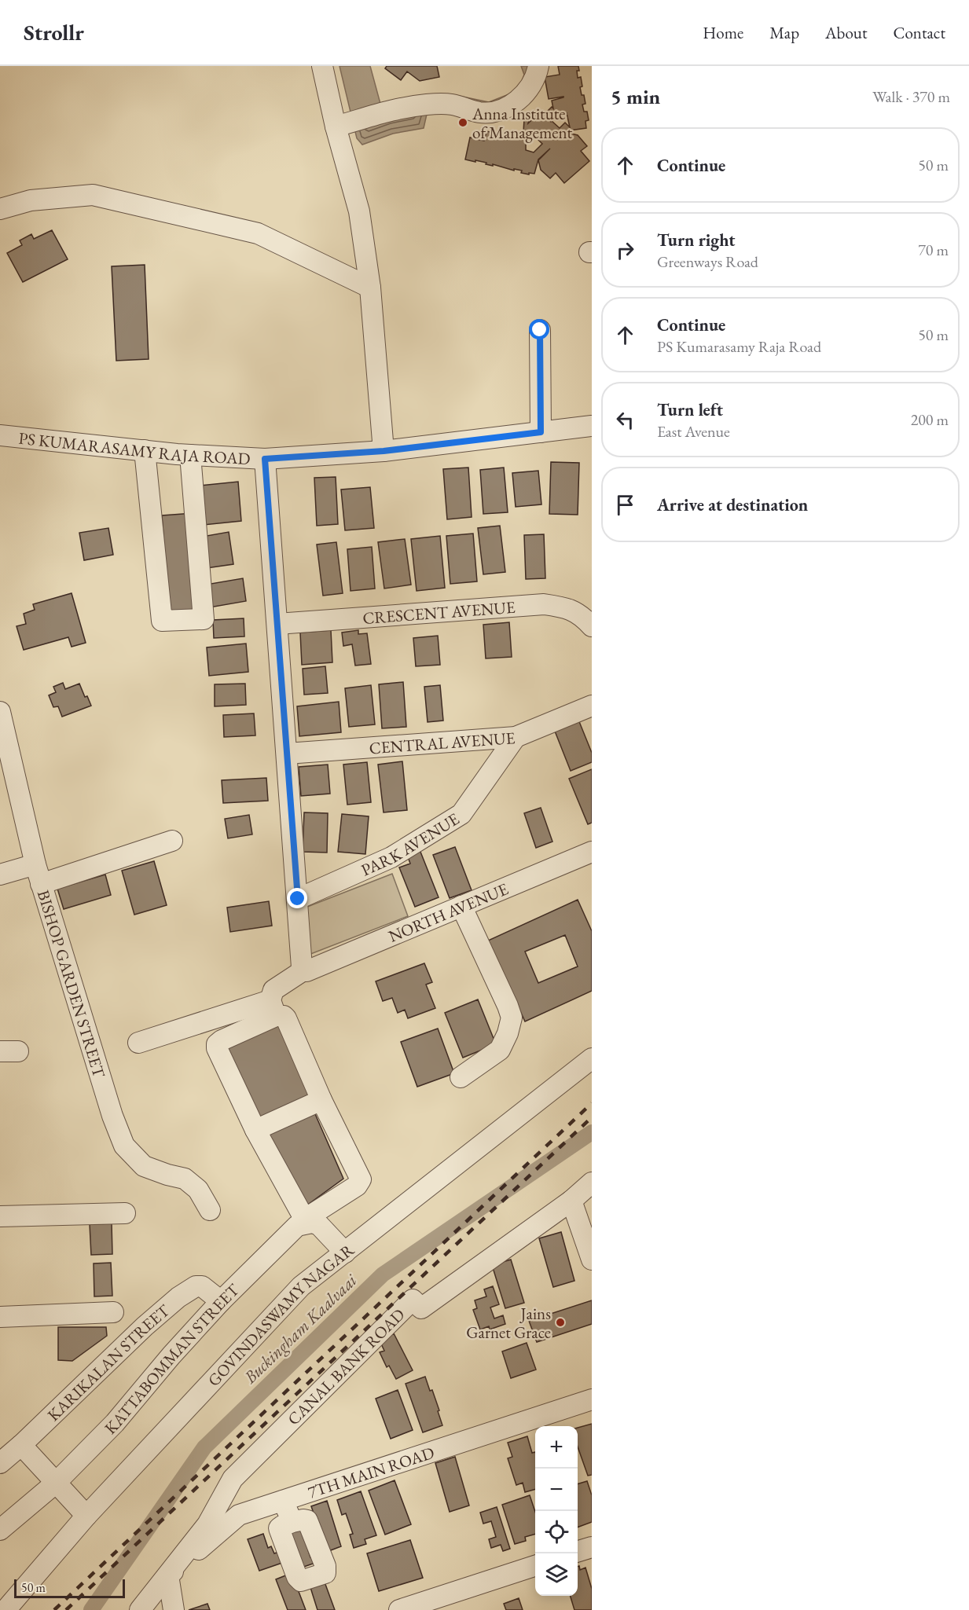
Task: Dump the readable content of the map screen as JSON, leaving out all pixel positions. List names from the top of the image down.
{
  "streets": {
    "street": [
      "PS KUMARASAMY RAJA ROAD",
      "CRESCENT AVENUE",
      "CENTRAL AVENUE",
      "PARK AVENUE",
      "NORTH AVENUE",
      "BISHOP GARDEN STREET",
      "GOVINDASWAMY NAGAR",
      "KATTABOMMAN STREET",
      "KARIKALAN STREET",
      "CANAL BANK ROAD",
      "7TH MAIN ROAD"
    ]
  },
  "crossings": [
    ["CENTRAL AVENUE", "PARK AVENUE"],
    ["GOVINDASWAMY NAGAR", "KATTABOMMAN STREET"],
    ["KATTABOMMAN STREET", "KARIKALAN STREET"],
    ["CANAL BANK ROAD", "7TH MAIN ROAD"]
  ],
  "water": ["Buckingham Kaalvaai"],
  "places": ["Anna Institute of Management", "Jains Garnet Grace"],
  "scale_bar": "50 m",
  "page": {
    "header": "Strollr",
    "nav": [
      "Home",
      "Map",
      "About",
      "Contact"
    ],
    "heading": ["5 min", "Walk · 370 m"],
    "list": [
      ["Continue", "50 m"],
      ["Turn right", "Greenways Road", "70 m"],
      ["Continue", "PS Kumarasamy Raja Road", "50 m"],
      ["Turn left", "East Avenue", "200 m"],
      "Arrive at destination"
    ],
    "map_buttons": ["+", "−"],
    "scale": "50 m"
  }
}
